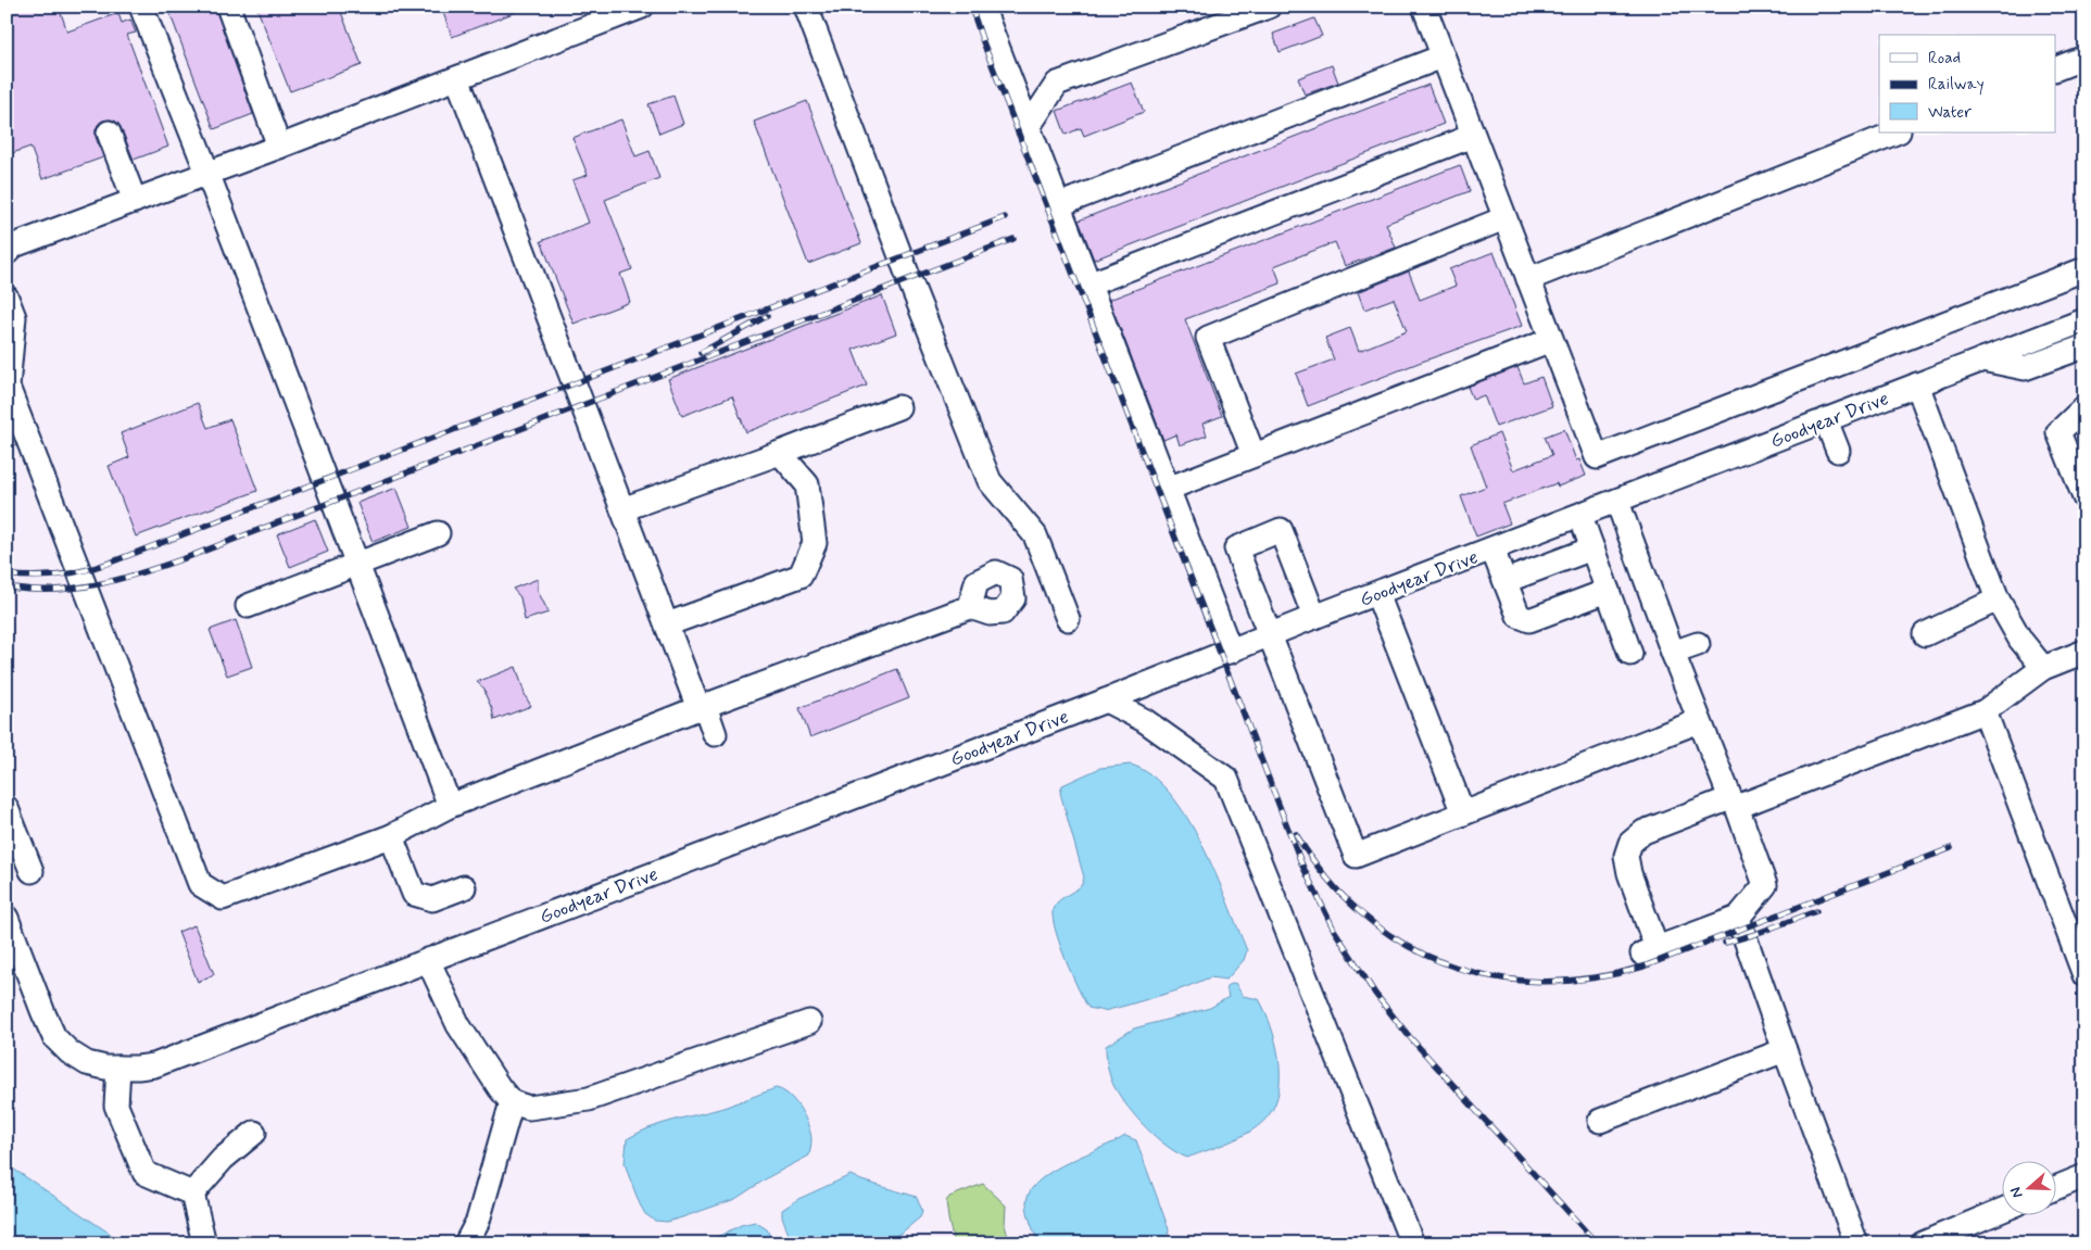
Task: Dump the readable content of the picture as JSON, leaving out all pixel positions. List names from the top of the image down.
{
  "streets": {
    "street": ["Goodyear Drive"]
  },
  "legend": ["Road", "Railway", "Water"],
  "north": "left"
}
